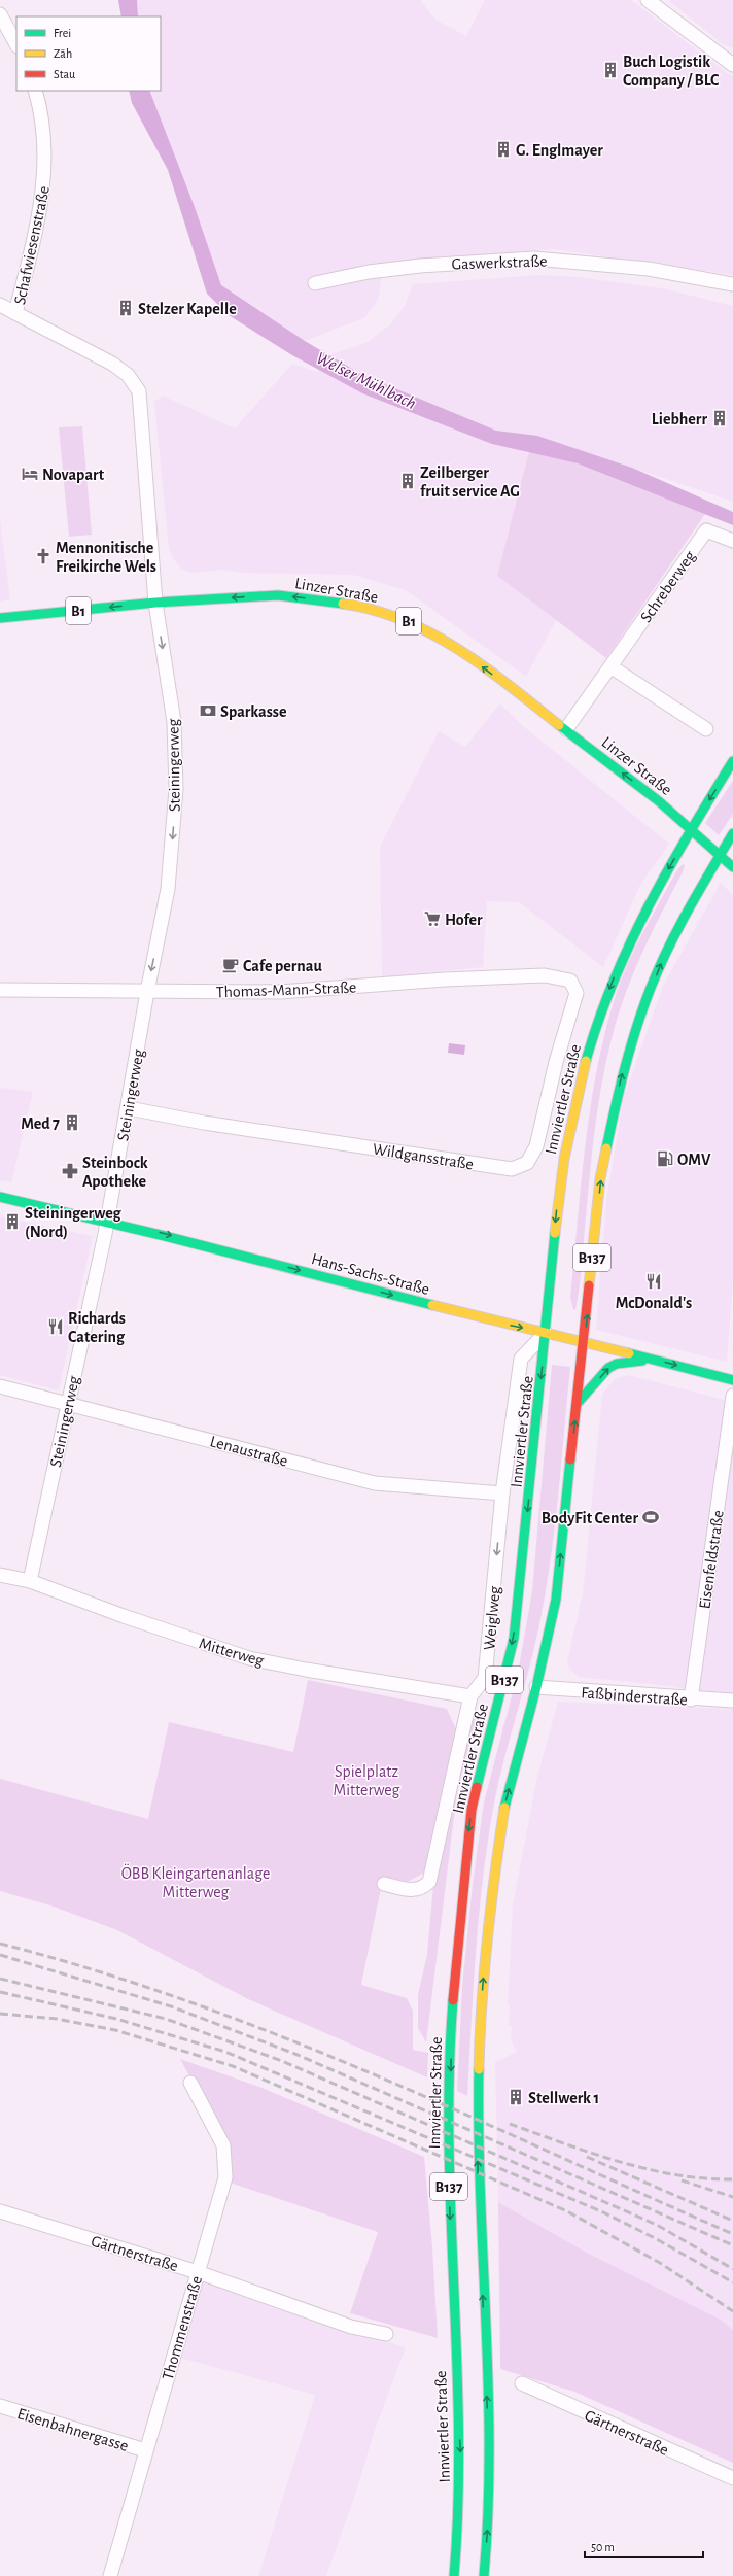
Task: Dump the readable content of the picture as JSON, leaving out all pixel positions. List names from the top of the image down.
{
  "streets": {
    "main road": [
      "Linzer Straße",
      "B1",
      "Innviertler Straße",
      "B137",
      "Hans-Sachs-Straße"
    ],
    "street": [
      "Schafwiesenstraße",
      "Gaswerkstraße",
      "Schreberweg",
      "Steiningerweg",
      "Thomas-Mann-Straße",
      "Wildgansstraße",
      "Lenaustraße",
      "Eisenfeldstraße",
      "Weiglweg",
      "Mitterweg",
      "Faßbinderstraße",
      "Gärtnerstraße",
      "Thommenstraße",
      "Eisenbahnergasse"
    ]
  },
  "crossings": [
    ["Schafwiesenstraße", "Linzer Straße"],
    ["Schafwiesenstraße", "Steiningerweg"],
    ["Schreberweg", "Linzer Straße"],
    ["Linzer Straße", "Steiningerweg"],
    ["Linzer Straße", "Innviertler Straße"],
    ["Linzer Straße", "B137"],
    ["Steiningerweg", "Thomas-Mann-Straße"],
    ["Steiningerweg", "Wildgansstraße"],
    ["Steiningerweg", "Hans-Sachs-Straße"],
    ["Steiningerweg", "Lenaustraße"],
    ["Steiningerweg", "Mitterweg"],
    ["Thomas-Mann-Straße", "Wildgansstraße"],
    ["Innviertler Straße", "Hans-Sachs-Straße"],
    ["Innviertler Straße", "Weiglweg"],
    ["B137", "Hans-Sachs-Straße"],
    ["B137", "Faßbinderstraße"],
    ["Hans-Sachs-Straße", "Weiglweg"],
    ["Lenaustraße", "Weiglweg"],
    ["Eisenfeldstraße", "Faßbinderstraße"],
    ["Weiglweg", "Mitterweg"],
    ["Gärtnerstraße", "Thommenstraße"],
    ["Thommenstraße", "Eisenbahnergasse"]
  ],
  "one_way": ["Linzer Straße", "Steiningerweg", "Hans-Sachs-Straße"],
  "water": ["Welser Mühlbach"],
  "parks": ["Spielplatz Mitterweg", "ÖBB Kleingartenanlage Mitterweg"],
  "places": {
    "building": [
      "Buch Logistik Company / BLC",
      "G. Englmayer",
      "Stelzer Kapelle",
      "Liebherr",
      "Zeilberger fruit service AG",
      "Med 7",
      "Steiningerweg (Nord)",
      "Stellwerk 1"
    ],
    "hotel": ["Novapart"],
    "church": ["Mennonitische Freikirche Wels"],
    "bank": ["Sparkasse"],
    "supermarket": ["Hofer"],
    "cafe": ["Cafe pernau"],
    "fuel station": ["OMV"],
    "pharmacy": ["Steinbock Apotheke"],
    "restaurant": ["McDonald's", "Richards Catering"],
    "sports": ["BodyFit Center"]
  },
  "legend": ["Frei", "Zäh", "Stau"],
  "scale_bar": "50 m"
}
